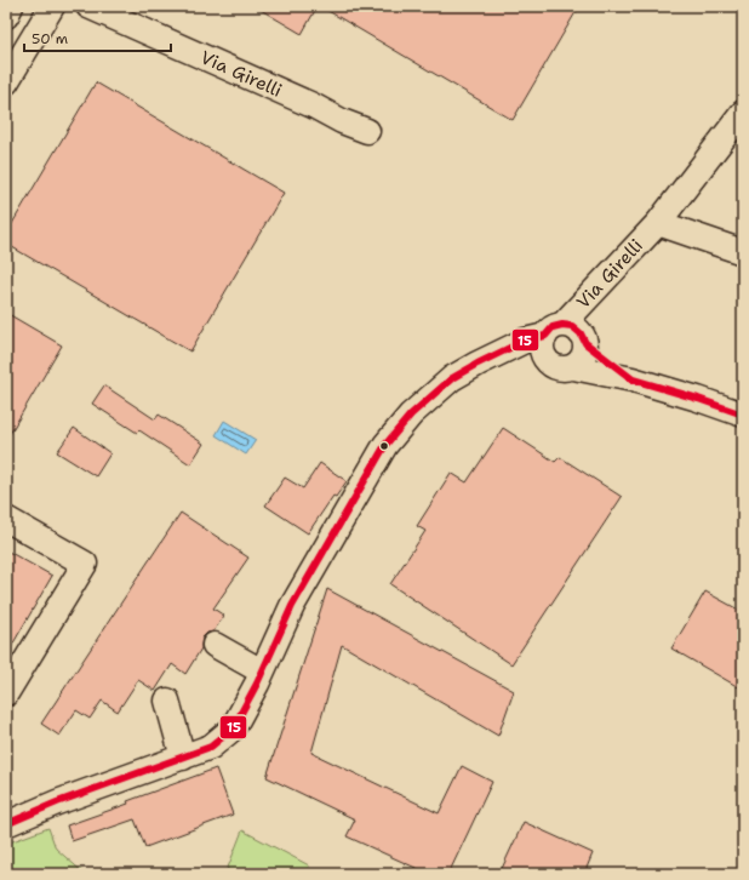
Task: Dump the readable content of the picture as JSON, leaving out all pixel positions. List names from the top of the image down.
{
  "streets": {
    "street": ["Via Girelli"]
  },
  "lines": ["transit line 15"],
  "scale_bar": "50 m"
}
